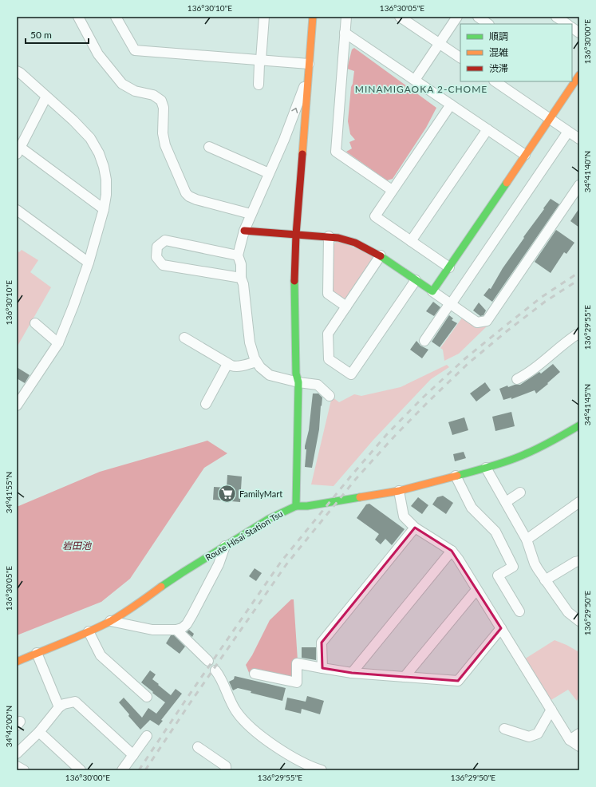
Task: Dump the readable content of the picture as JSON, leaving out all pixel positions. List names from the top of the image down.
{
  "streets": {
    "street": ["Route Hisai Station Tsu"]
  },
  "districts": ["MINAMIGAOKA 2-CHOME"],
  "water": ["岩田池"],
  "places": {
    "supermarket": ["FamilyMart"]
  },
  "legend": ["順調", "混雑", "渋滞"],
  "scale_bar": "50 m",
  "coordinates": [
    "136°30'10\"E",
    "136°30'05\"E",
    "136°30'00\"E",
    "34°41'40\"N",
    "136°29'55\"E",
    "34°41'45\"N",
    "34°41'55\"N",
    "136°29'50\"E",
    "34°42'00\"N"
  ]
}
